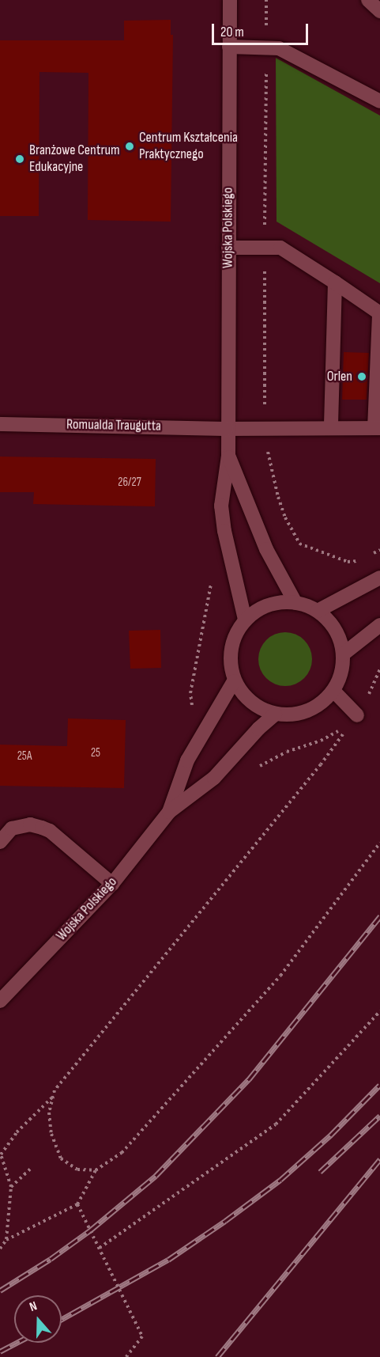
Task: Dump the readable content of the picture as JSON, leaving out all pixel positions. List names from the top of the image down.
{
  "streets": {
    "street": ["Wojska Polskiego", "Romualda Traugutta"]
  },
  "crossings": [
    ["Wojska Polskiego", "Romualda Traugutta"]
  ],
  "places": ["Centrum Kształcenia Praktycznego", "Branżowe Centrum Edukacyjne", "Orlen"],
  "house_numbers": ["26/27", "25", "25A"],
  "scale_bar": "20 m",
  "north": "top"
}
